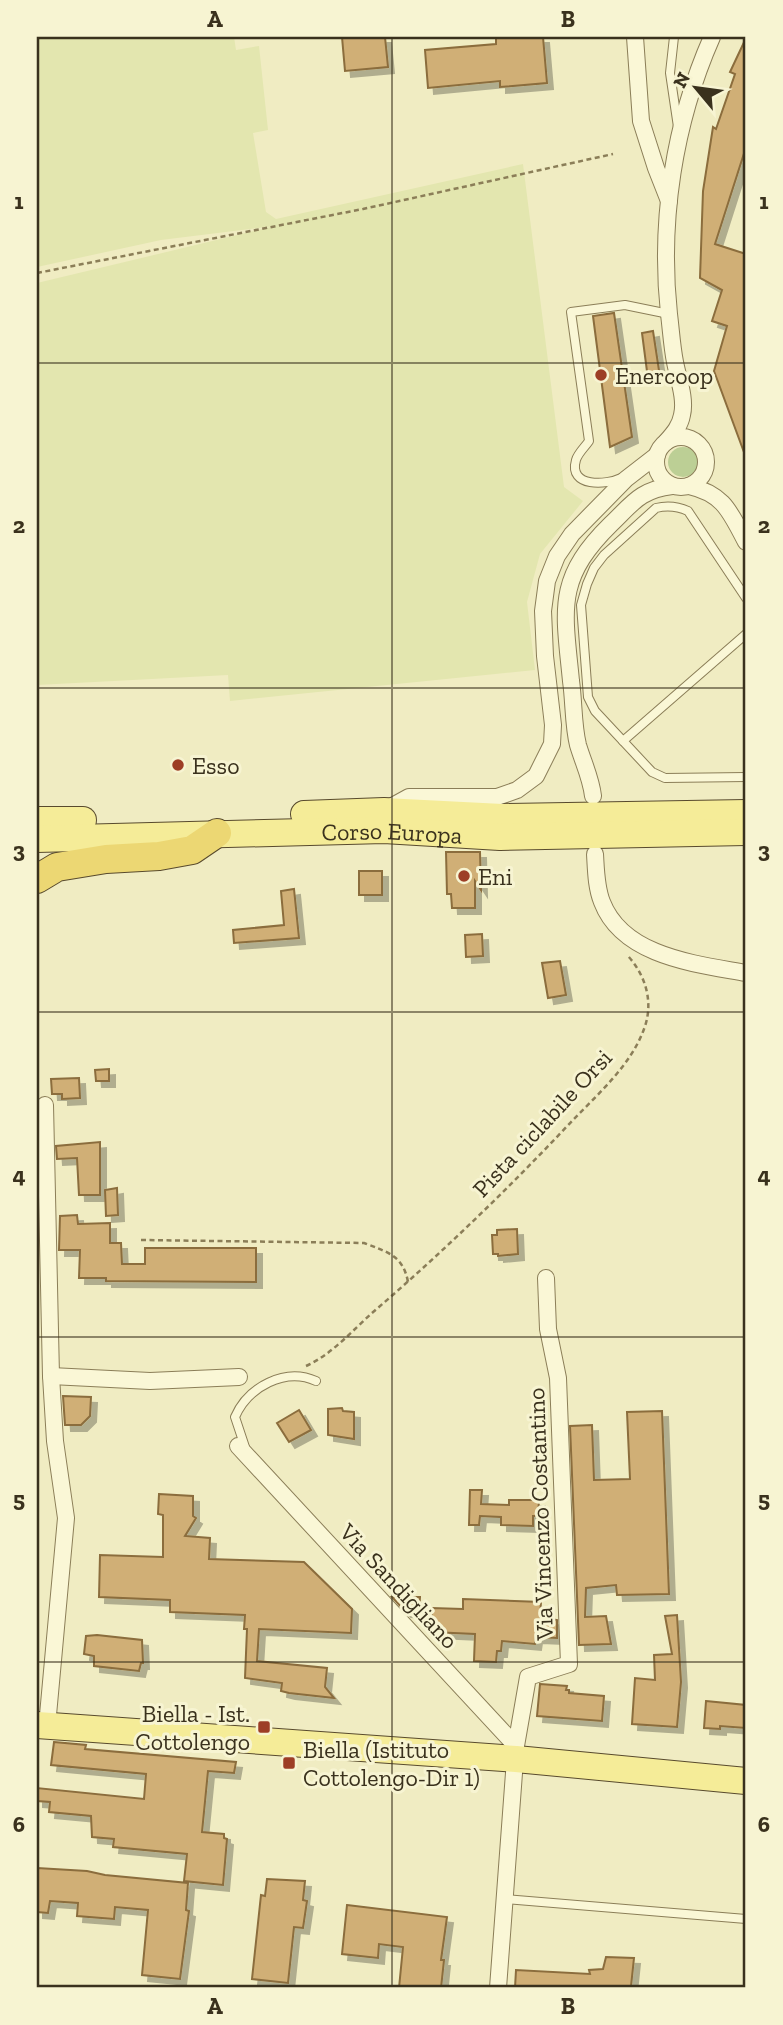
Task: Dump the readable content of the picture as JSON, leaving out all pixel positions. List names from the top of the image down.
{
  "streets": {
    "main road": ["Corso Europa"],
    "street": ["Via Vincenzo Costantino", "Via Sandigliano"],
    "path": ["Pista ciclabile Orsi"]
  },
  "crossings": [
    ["Via Vincenzo Costantino", "Via Sandigliano"]
  ],
  "places": {
    "other": ["Enercoop", "Esso", "Eni"],
    "transit": ["Biella - Ist. Cottolengo", "Biella (Istituto Cottolengo-Dir 1)"]
  },
  "north": "top left",
  "grid": {
    "columns": ["A", "B"],
    "rows": [
      "1",
      "2",
      "3",
      "4",
      "5",
      "6"
    ]
  }
}
